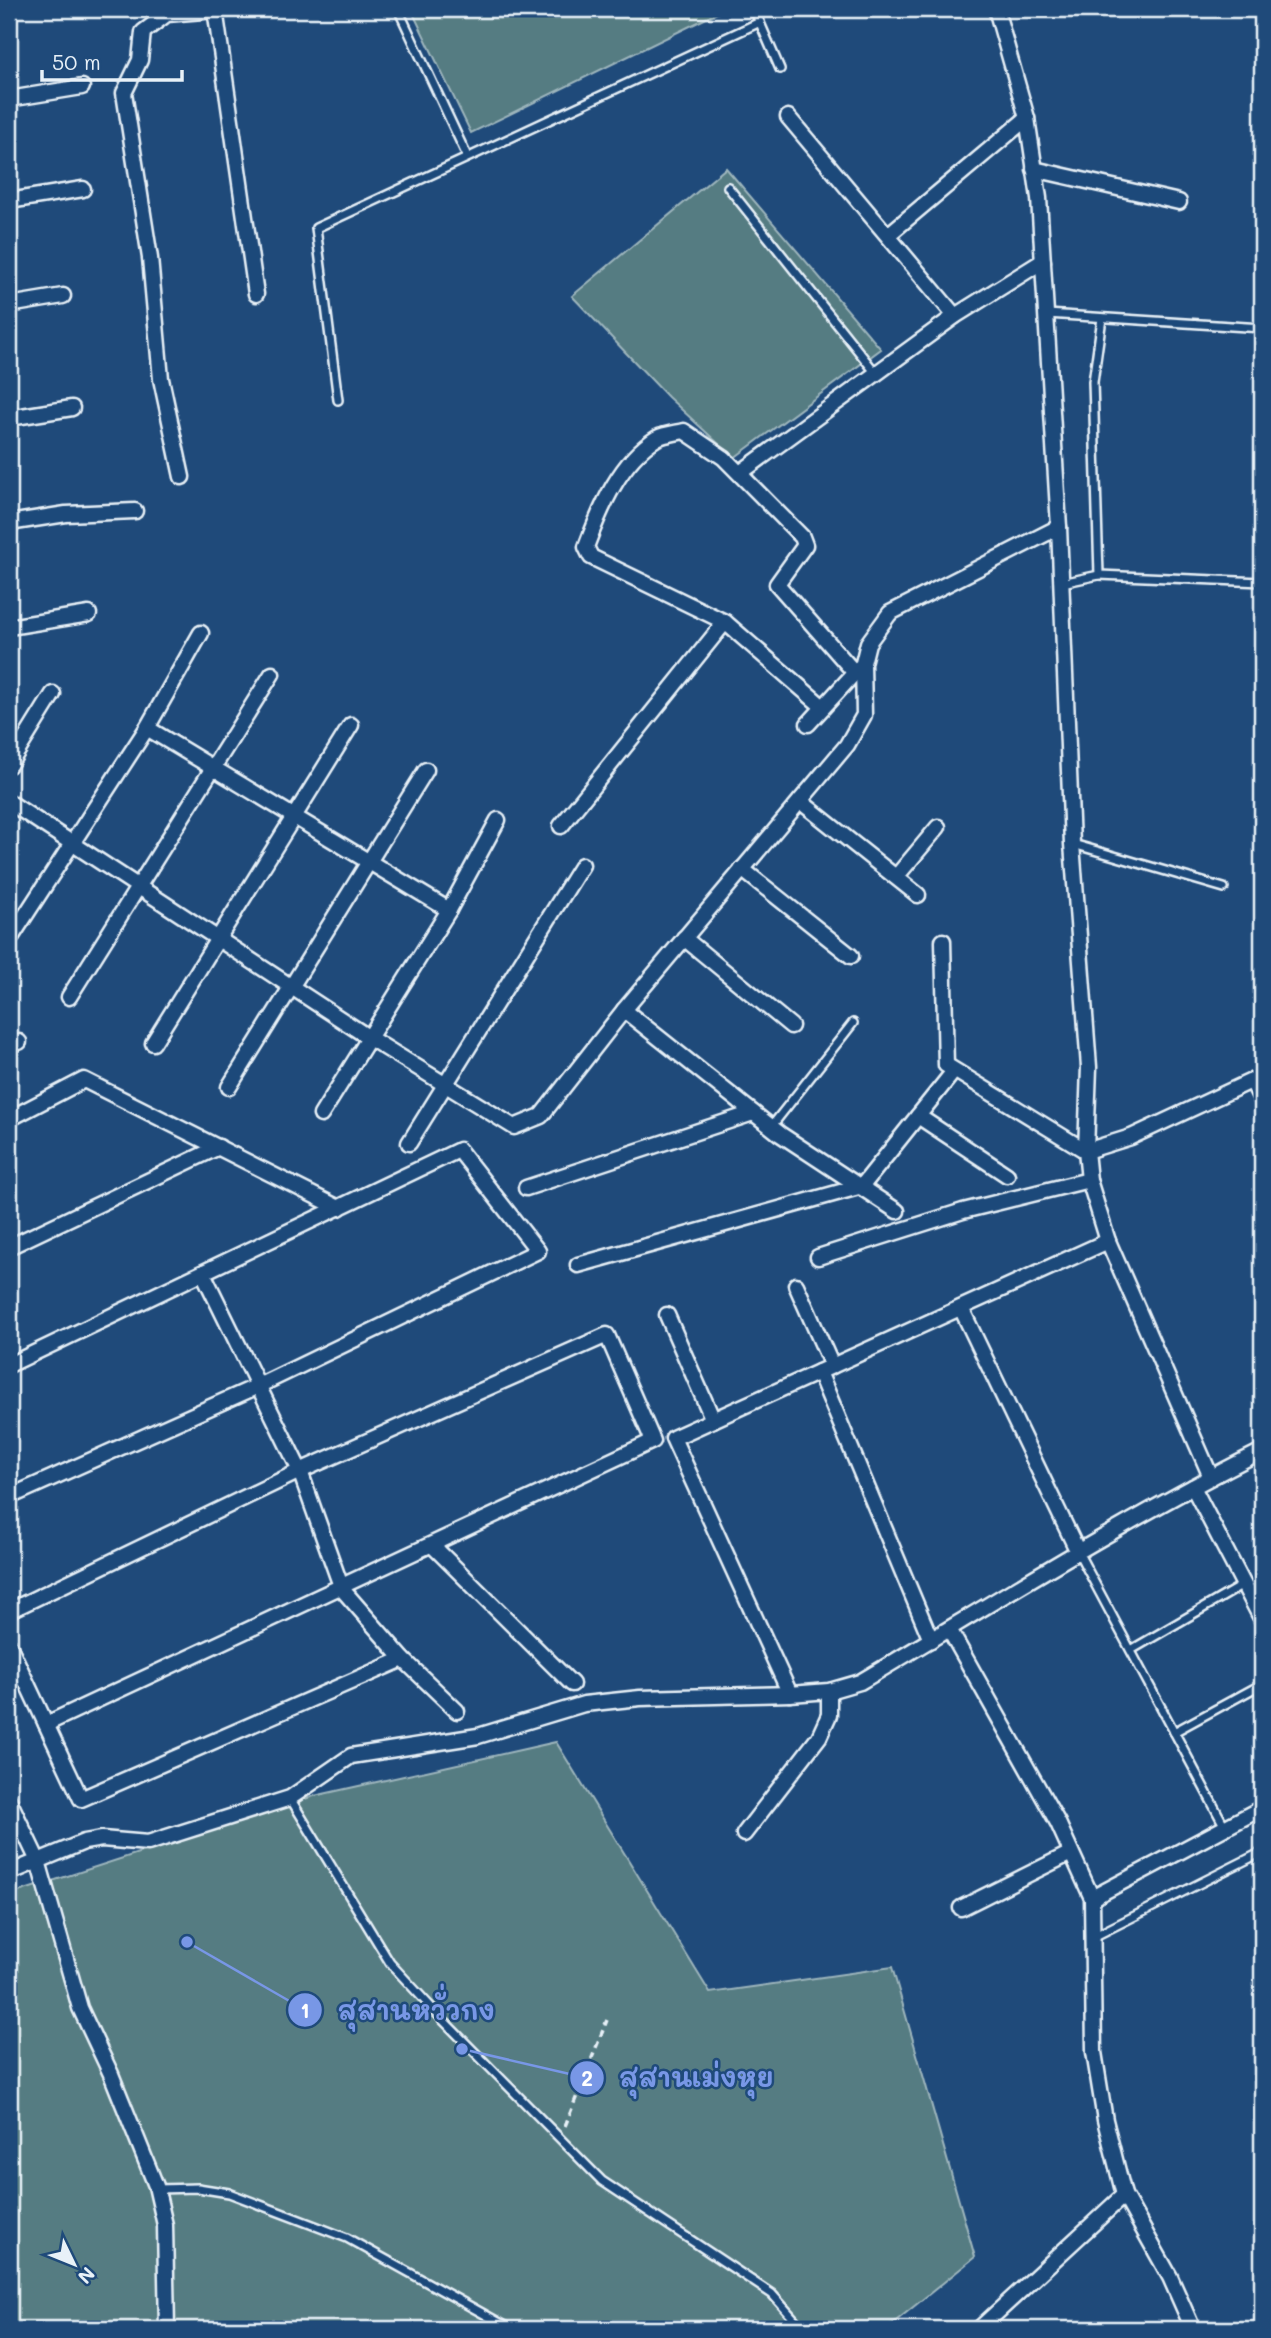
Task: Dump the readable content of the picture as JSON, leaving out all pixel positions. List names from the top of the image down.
{
  "places": ["สุสานหวั่วกง", "สุสานเม่งหุย"],
  "scale_bar": "50 m",
  "north": "bottom right"
}
